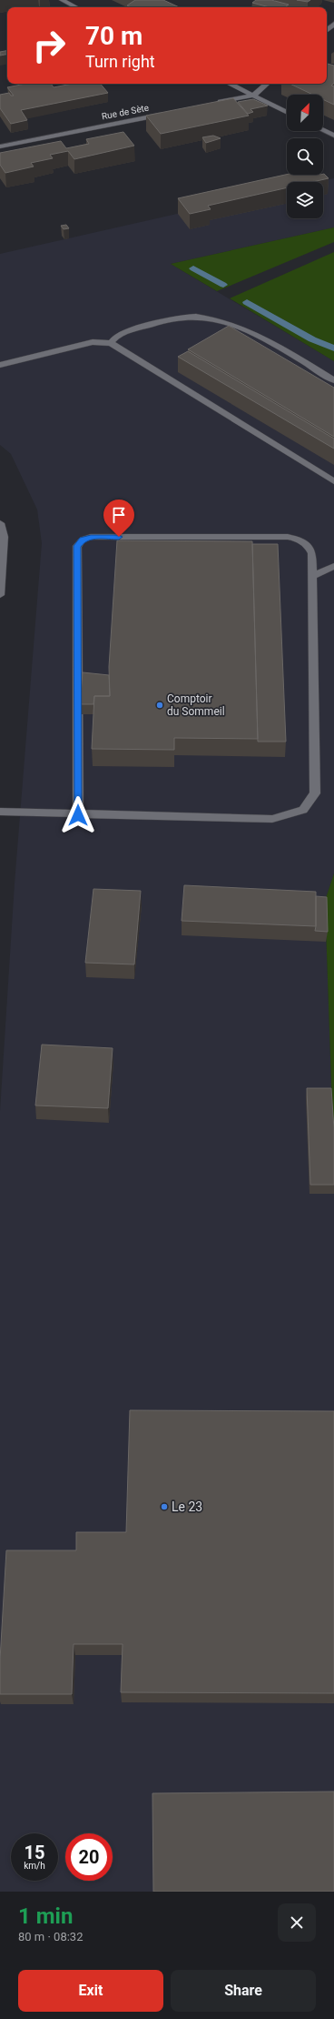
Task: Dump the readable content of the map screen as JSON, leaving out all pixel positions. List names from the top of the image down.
{
  "streets": {
    "street": ["Rue de Sète"]
  },
  "places": ["Comptoir du Sommeil", "Le 23"],
  "north": "top right",
  "page": {
    "turn": ["70 m", "Turn right"],
    "speed": "15 km/h",
    "limit": "20",
    "heading": ["1 min", "80 m · 08:32"],
    "buttons": ["Exit", "Share"]
  }
}
